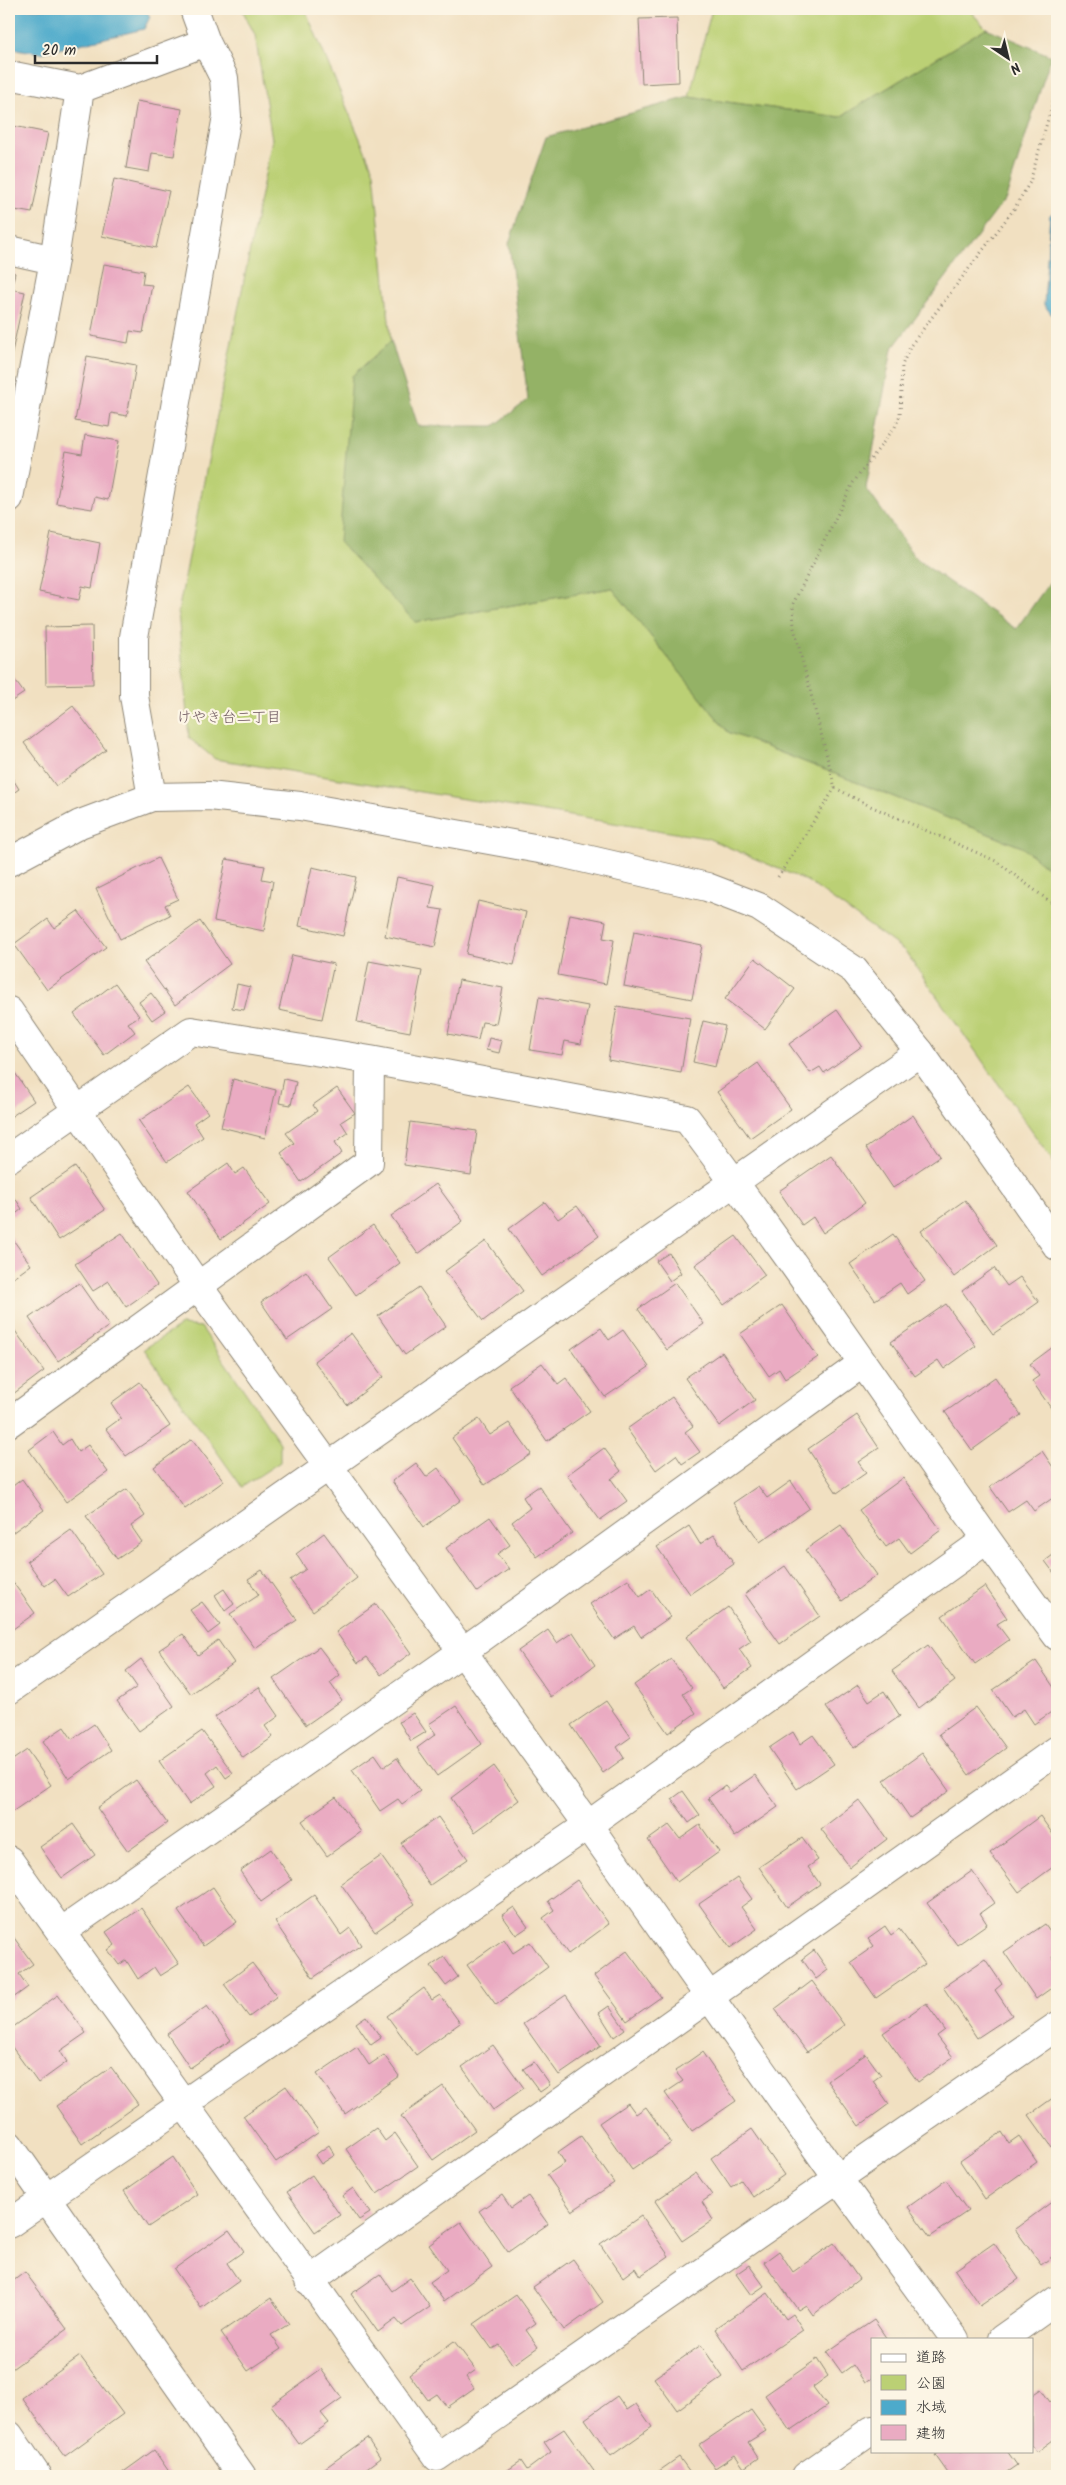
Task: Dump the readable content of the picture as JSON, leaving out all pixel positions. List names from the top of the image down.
{
  "districts": ["けやき台二丁目"],
  "legend": [
    "道路",
    "公園",
    "水域",
    "建物"
  ],
  "scale_bar": "20 m",
  "north": "bottom right"
}
